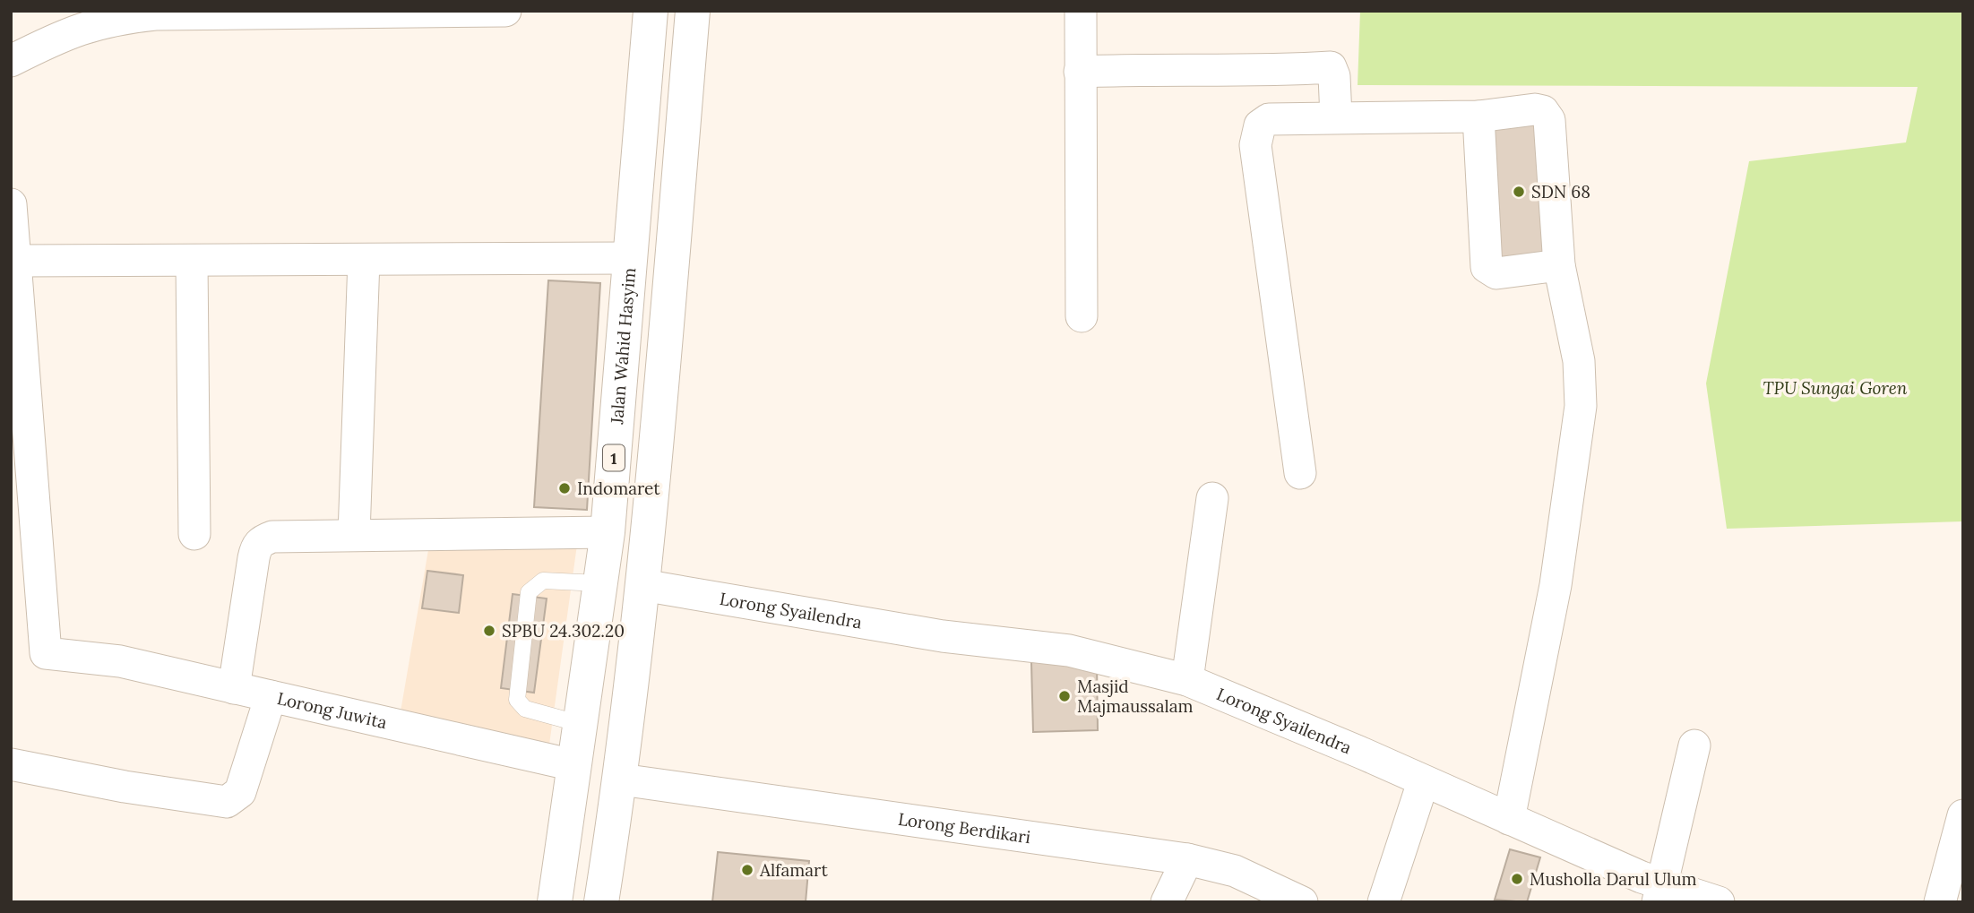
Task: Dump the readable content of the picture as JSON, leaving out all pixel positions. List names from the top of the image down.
{
  "streets": {
    "highway": ["Jalan Wahid Hasyim", "1"],
    "street": ["Lorong Syailendra", "Lorong Juwita", "Lorong Berdikari"]
  },
  "crossings": [
    ["Jalan Wahid Hasyim", "Lorong Juwita"]
  ],
  "parks": ["TPU Sungai Goren"],
  "places": [
    "SDN 68",
    "Indomaret",
    "SPBU 24.302.20",
    "Masjid Majmaussalam",
    "Alfamart",
    "Musholla Darul Ulum"
  ]
}
